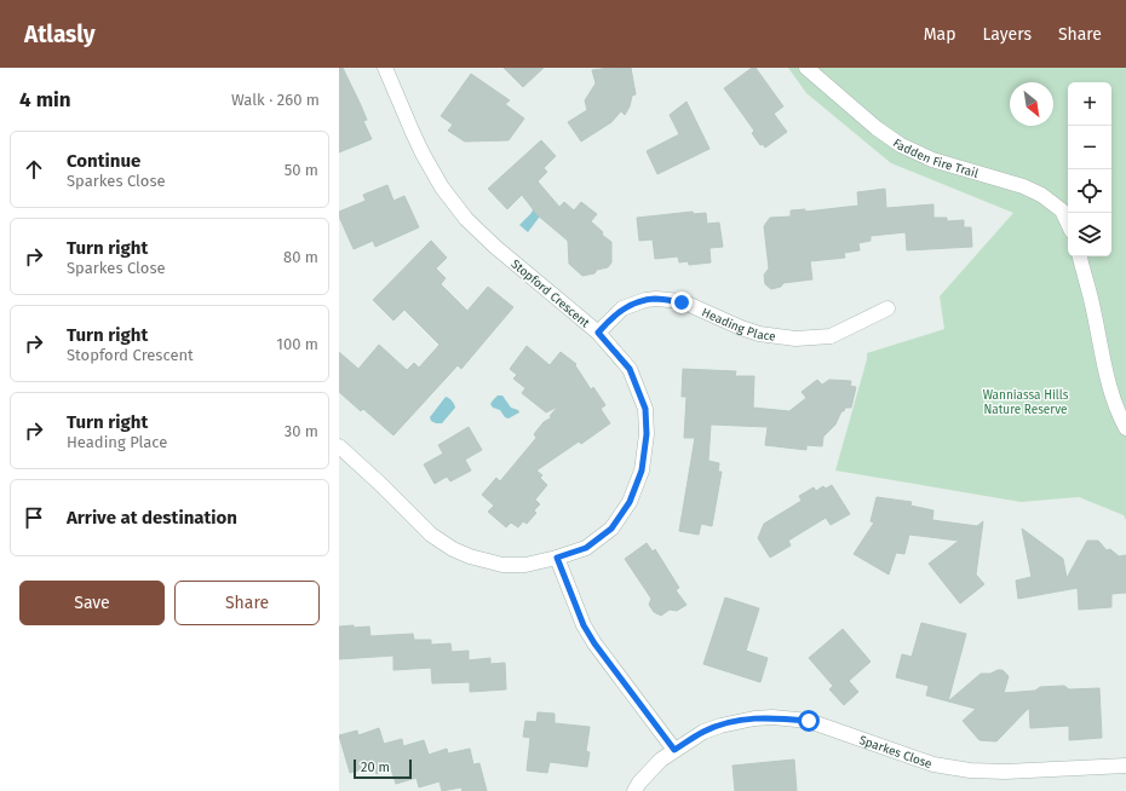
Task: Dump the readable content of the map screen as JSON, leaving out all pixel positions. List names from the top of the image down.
{
  "streets": {
    "street": [
      "Fadden Fire Trail",
      "Stopford Crescent",
      "Heading Place",
      "Sparkes Close"
    ]
  },
  "crossings": [
    ["Stopford Crescent", "Heading Place"]
  ],
  "parks": ["Wanniassa Hills Nature Reserve"],
  "scale_bar": "20 m",
  "north": "bottom right",
  "page": {
    "header": "Atlasly",
    "nav": ["Map", "Layers", "Share"],
    "heading": ["4 min", "Walk · 260 m"],
    "map_buttons": ["+", "−"],
    "list": [
      ["Continue", "Sparkes Close", "50 m"],
      ["Turn right", "Sparkes Close", "80 m"],
      ["Turn right", "Stopford Crescent", "100 m"],
      ["Turn right", "Heading Place", "30 m"],
      "Arrive at destination"
    ],
    "buttons": ["Save", "Share"],
    "scale": "20 m"
  }
}
